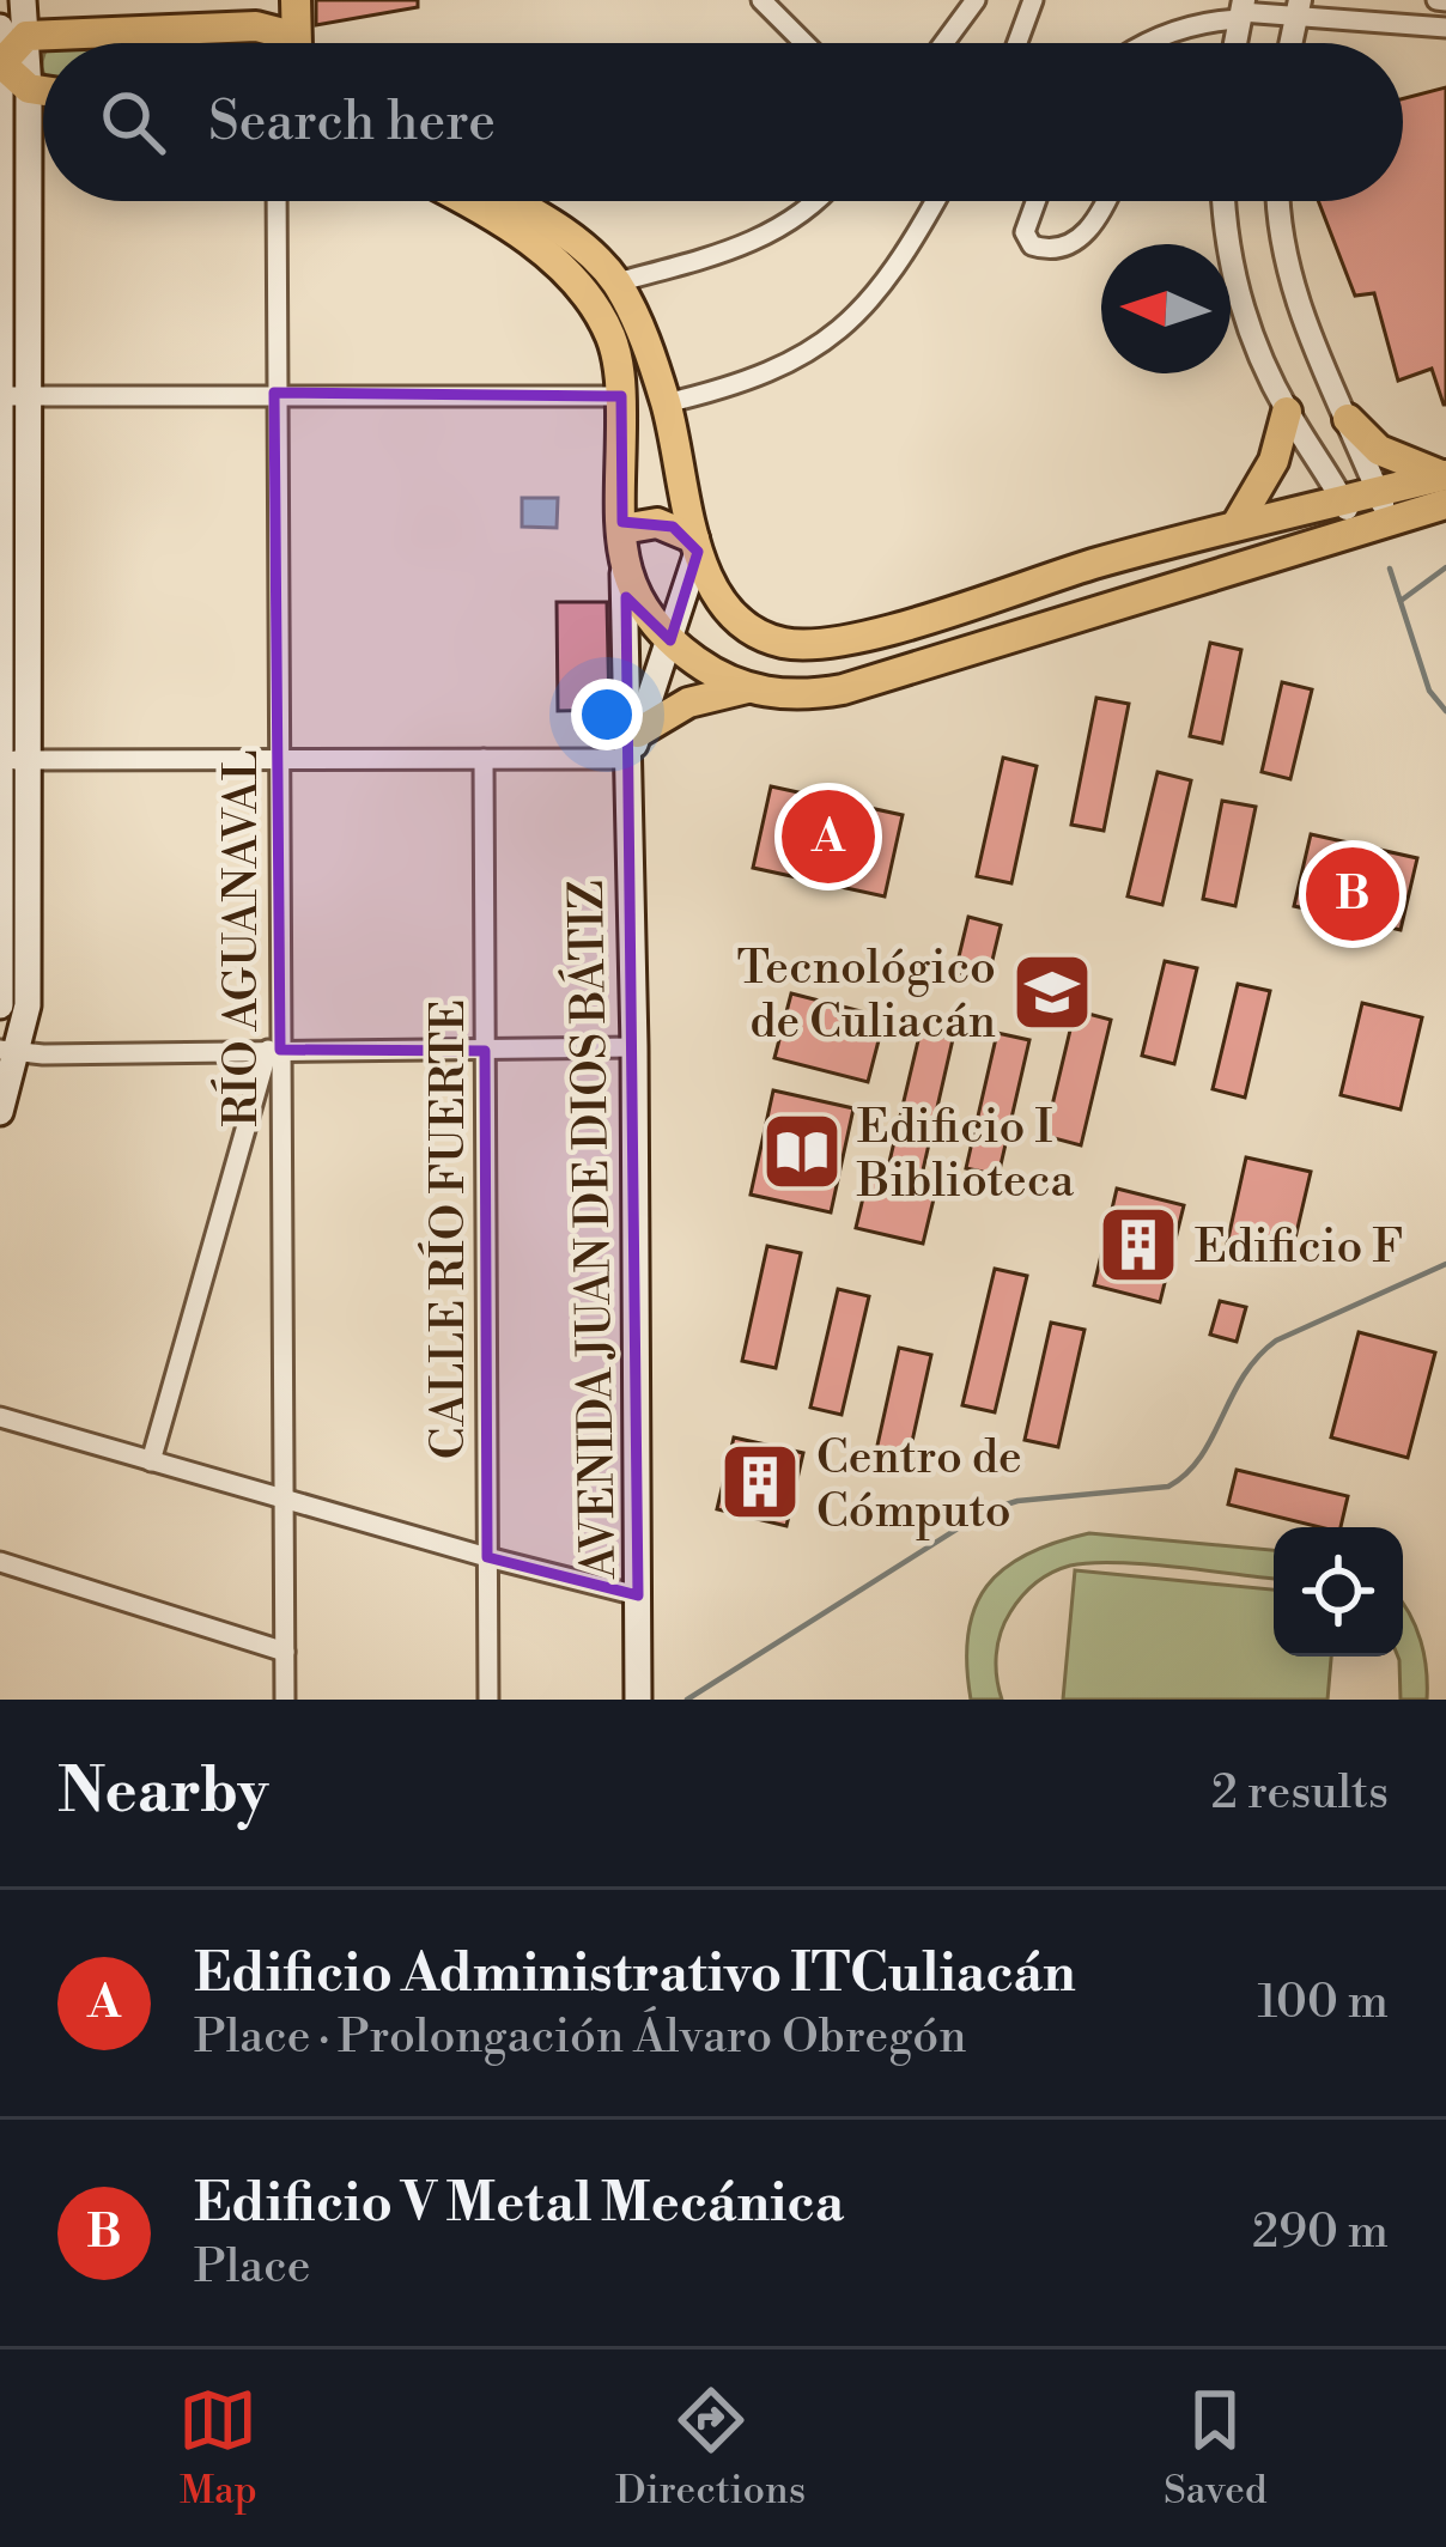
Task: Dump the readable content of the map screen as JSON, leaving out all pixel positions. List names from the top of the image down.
{
  "streets": {
    "main road": ["AVENIDA JUAN DE DIOS BÁTIZ"],
    "street": ["RÍO AGUANAVAL", "CALLE RÍO FUERTE"]
  },
  "places": {
    "school or university": ["Tecnológico de Culiacán"],
    "library": ["Edificio I Biblioteca"],
    "building": ["Edificio F", "Centro de Cómputo"]
  },
  "north": "left",
  "page": {
    "search": "Search here",
    "pins": ["A", "B"],
    "heading": ["Nearby", "2 results"],
    "list": [
      {
        "mark": "A",
        "name": "Edificio Administrativo ITCuliacán",
        "note": "Place · Prolongación Álvaro Obregón",
        "value": "100 m"
      },
      {
        "mark": "B",
        "name": "Edificio V Metal Mecánica",
        "note": "Place",
        "value": "290 m"
      }
    ],
    "nav": ["Map", "Directions", "Saved"]
  }
}
